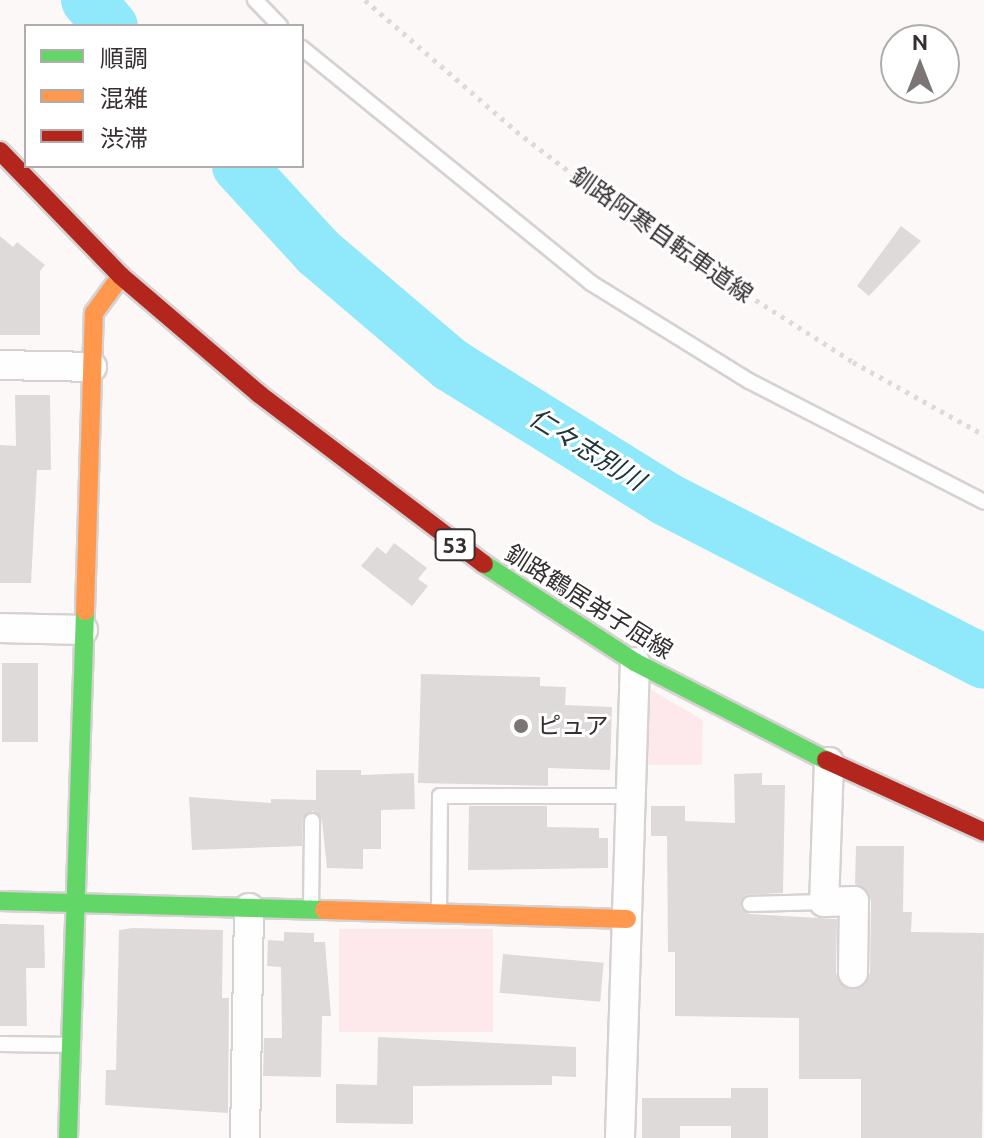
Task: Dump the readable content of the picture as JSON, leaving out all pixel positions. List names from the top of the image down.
{
  "streets": {
    "street": ["53", "釧路鶴居弟子屈線"],
    "path": ["釧路阿寒自転車道線"]
  },
  "water": ["仁々志別川"],
  "places": ["ピュア"],
  "legend": ["順調", "混雑", "渋滞"],
  "north": "top"
}
